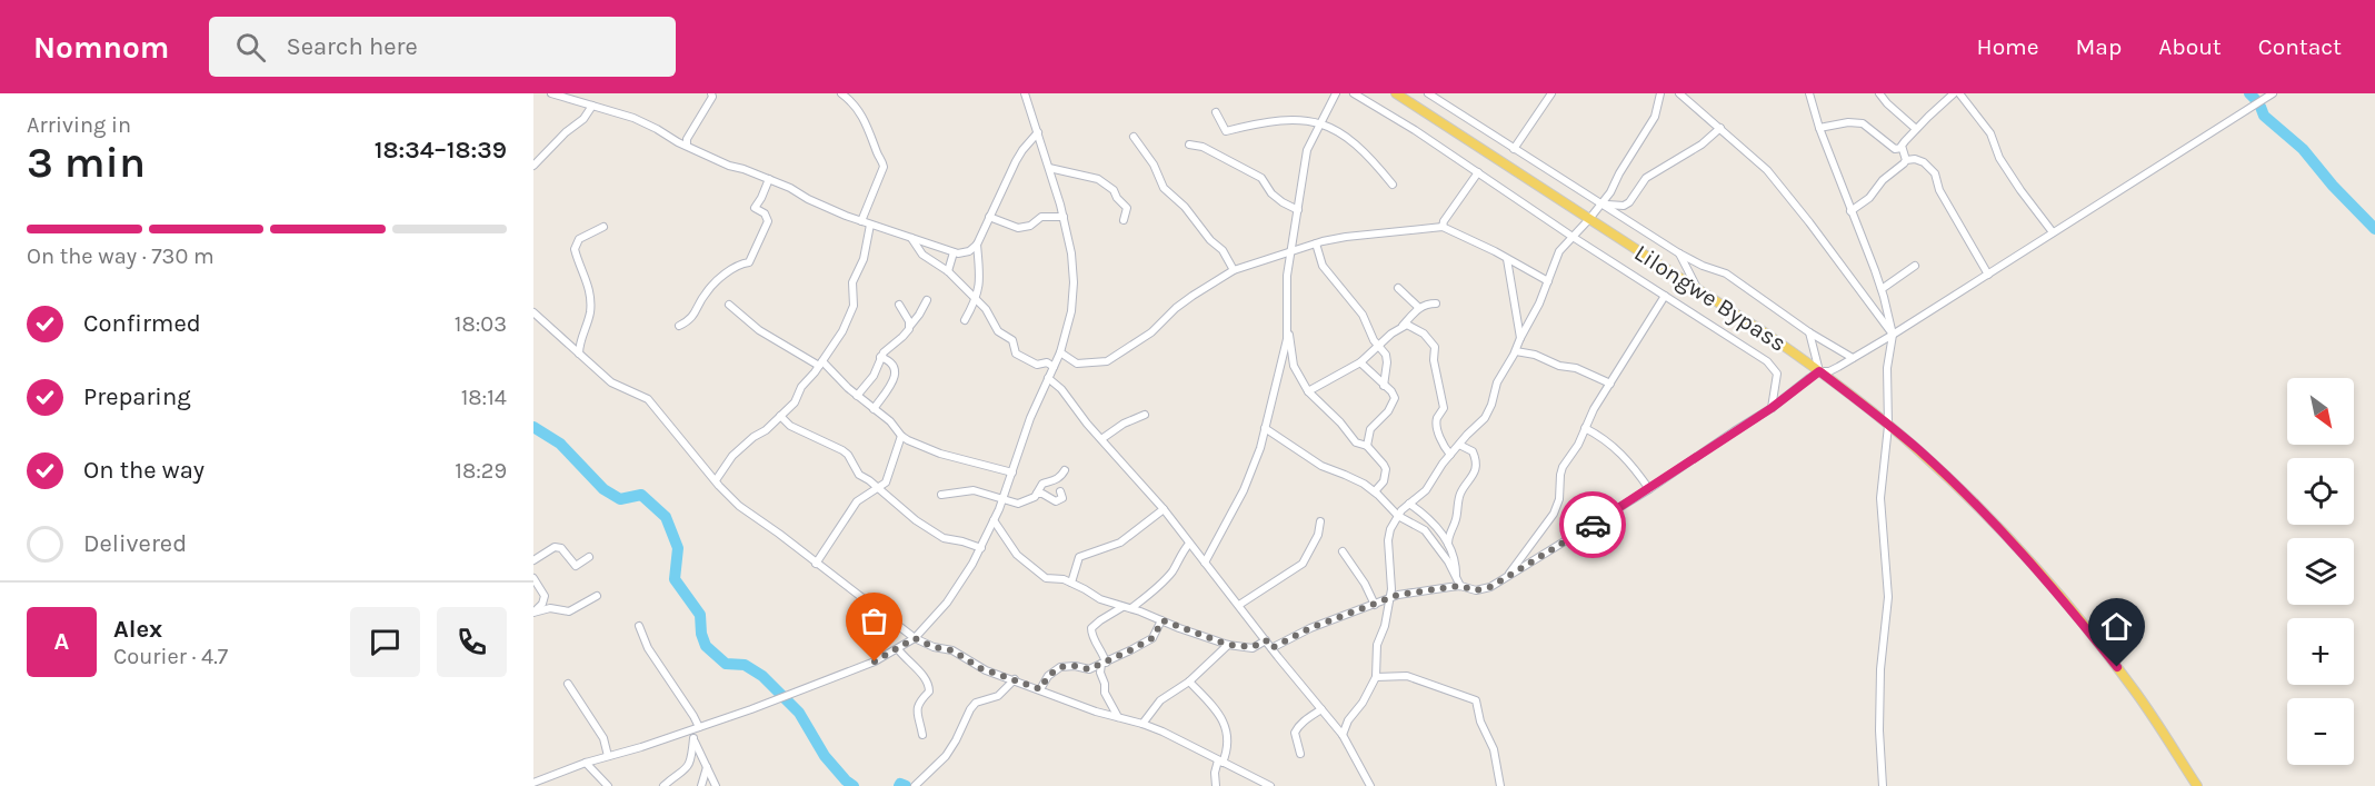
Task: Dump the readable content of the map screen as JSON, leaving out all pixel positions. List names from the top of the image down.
{
  "streets": {
    "main road": ["Lilongwe Bypass"]
  },
  "north": "bottom right",
  "page": {
    "header": "Nomnom",
    "search": "Search here",
    "nav": [
      "Home",
      "Map",
      "About",
      "Contact"
    ],
    "heading": ["3 min", "Arriving in", "18:34–18:39"],
    "panel": ["Alex", "Courier · 4.7"],
    "bar": "On the way · 730 m",
    "list": [
      ["Confirmed", "18:03"],
      ["Preparing", "18:14"],
      ["On the way", "18:29"],
      "Delivered"
    ],
    "map_buttons": ["+", "−"],
    "round": "A"
  }
}
